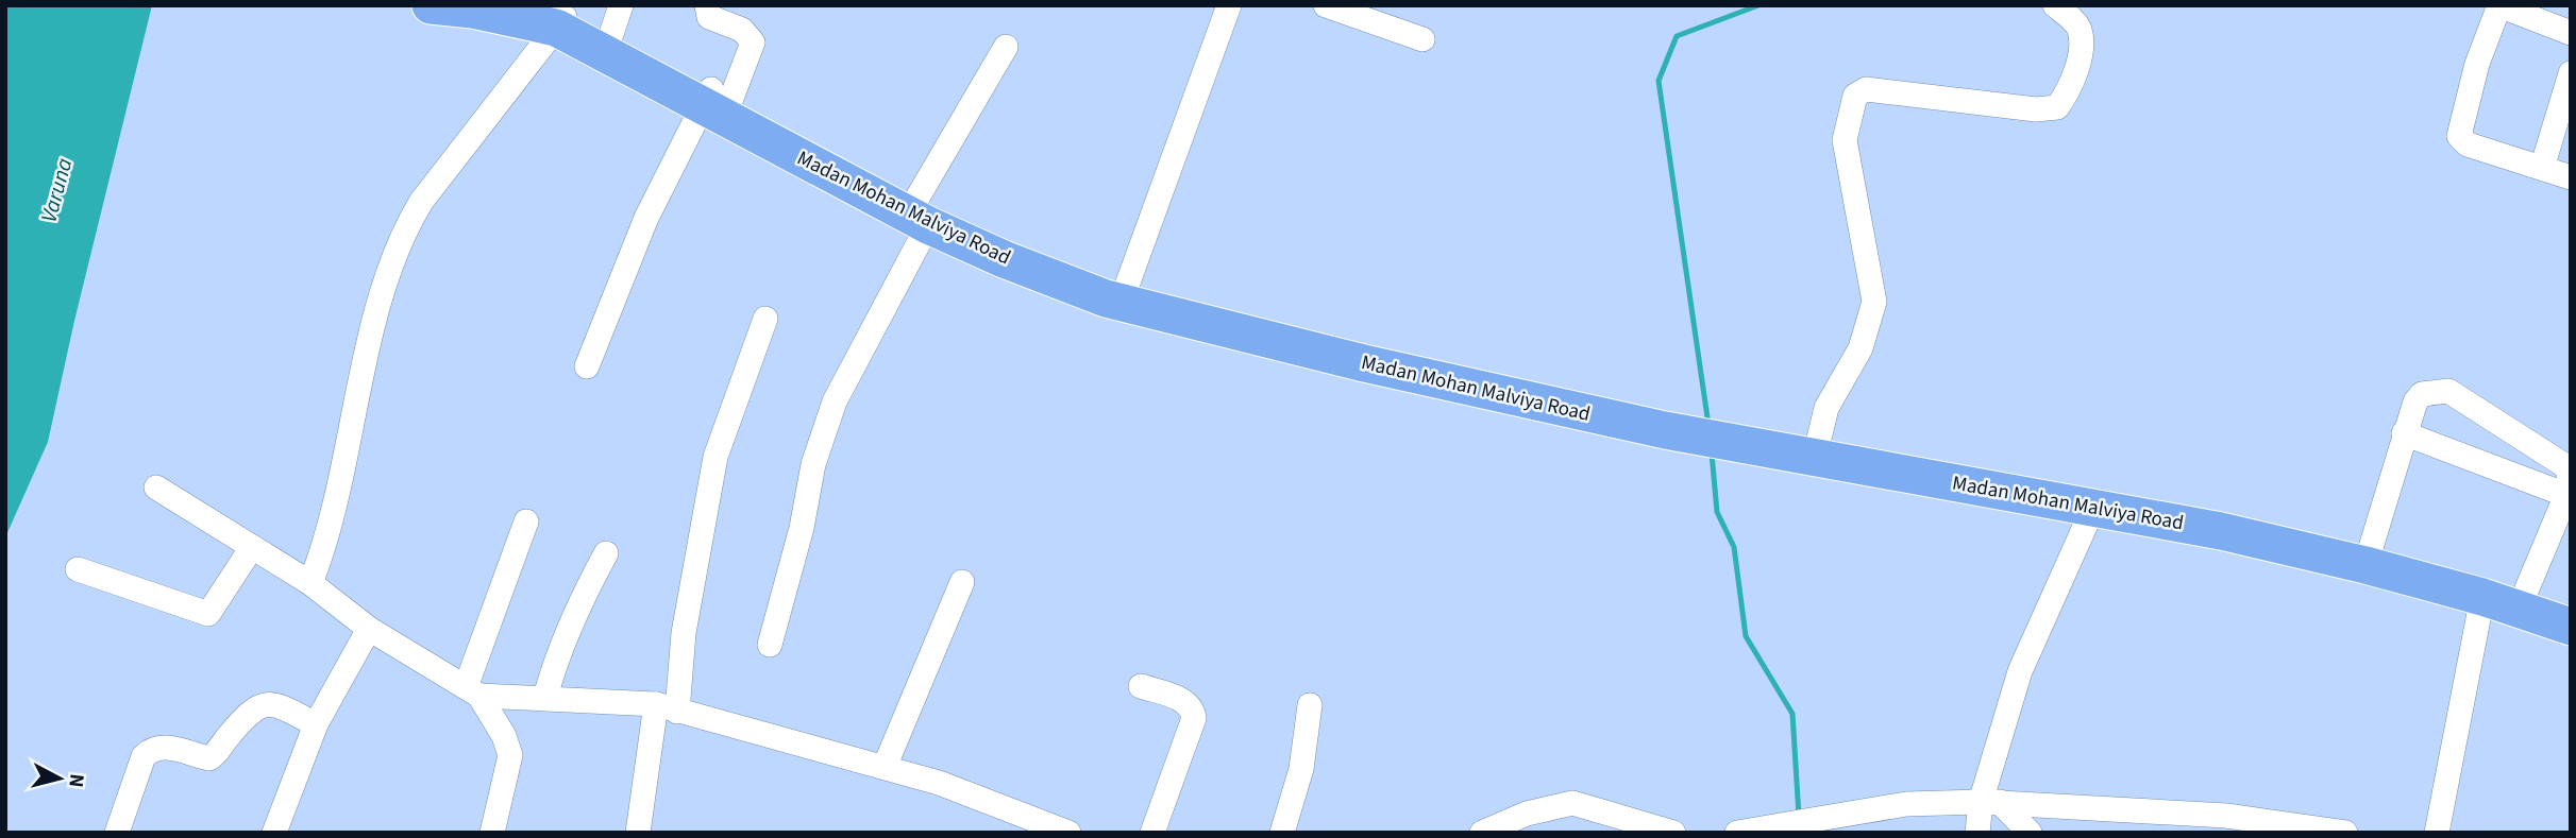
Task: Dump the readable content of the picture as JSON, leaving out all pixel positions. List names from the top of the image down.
{
  "streets": {
    "highway": ["Madan Mohan Malviya Road"]
  },
  "water": ["Varuna"],
  "north": "right"
}
